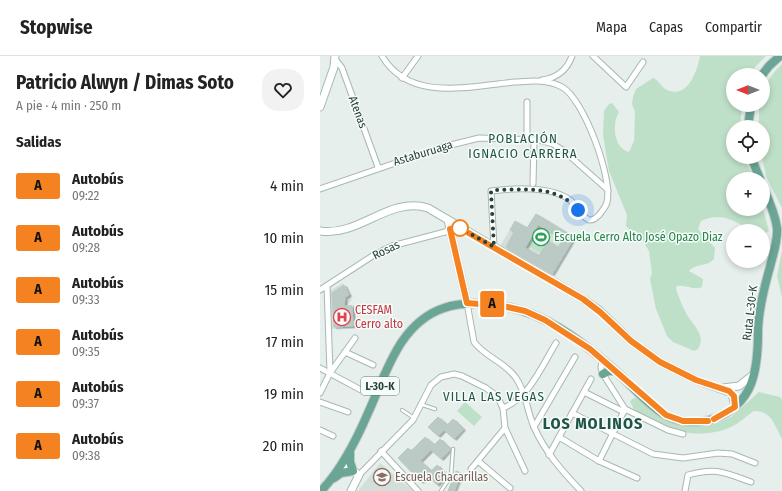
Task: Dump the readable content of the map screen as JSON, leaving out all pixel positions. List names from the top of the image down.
{
  "streets": {
    "main road": ["Ruta L-30-K", "L-30-K"],
    "street": ["Atenas", "Astaburuaga", "Rosas"]
  },
  "crossings": [
    ["Atenas", "Astaburuaga"],
    ["Ruta L-30-K", "L-30-K"]
  ],
  "districts": ["POBLACIÓN IGNACIO CARRERA", "VILLA LAS VEGAS", "LOS MOLINOS"],
  "places": {
    "sports": ["Escuela Cerro Alto José Opazo Diaz"],
    "hospital": ["CESFAM Cerro alto"],
    "school or university": ["Escuela Chacarillas"]
  },
  "lines": ["bus line A"],
  "north": "left",
  "page": {
    "header": "Stopwise",
    "nav": ["Mapa", "Capas", "Compartir"],
    "heading": [
      ["Patricio Alwyn / Dimas Soto", "A pie · 4 min · 250 m"],
      "Salidas"
    ],
    "on_map": "A",
    "map_buttons": ["+", "−"],
    "list": [
      {
        "mark": "A",
        "name": "Autobús",
        "note": "09:22",
        "value": "4 min"
      },
      {
        "mark": "A",
        "name": "Autobús",
        "note": "09:28",
        "value": "10 min"
      },
      {
        "mark": "A",
        "name": "Autobús",
        "note": "09:33",
        "value": "15 min"
      },
      {
        "mark": "A",
        "name": "Autobús",
        "note": "09:35",
        "value": "17 min"
      },
      {
        "mark": "A",
        "name": "Autobús",
        "note": "09:37",
        "value": "19 min"
      },
      {
        "mark": "A",
        "name": "Autobús",
        "note": "09:38",
        "value": "20 min"
      }
    ]
  }
}
